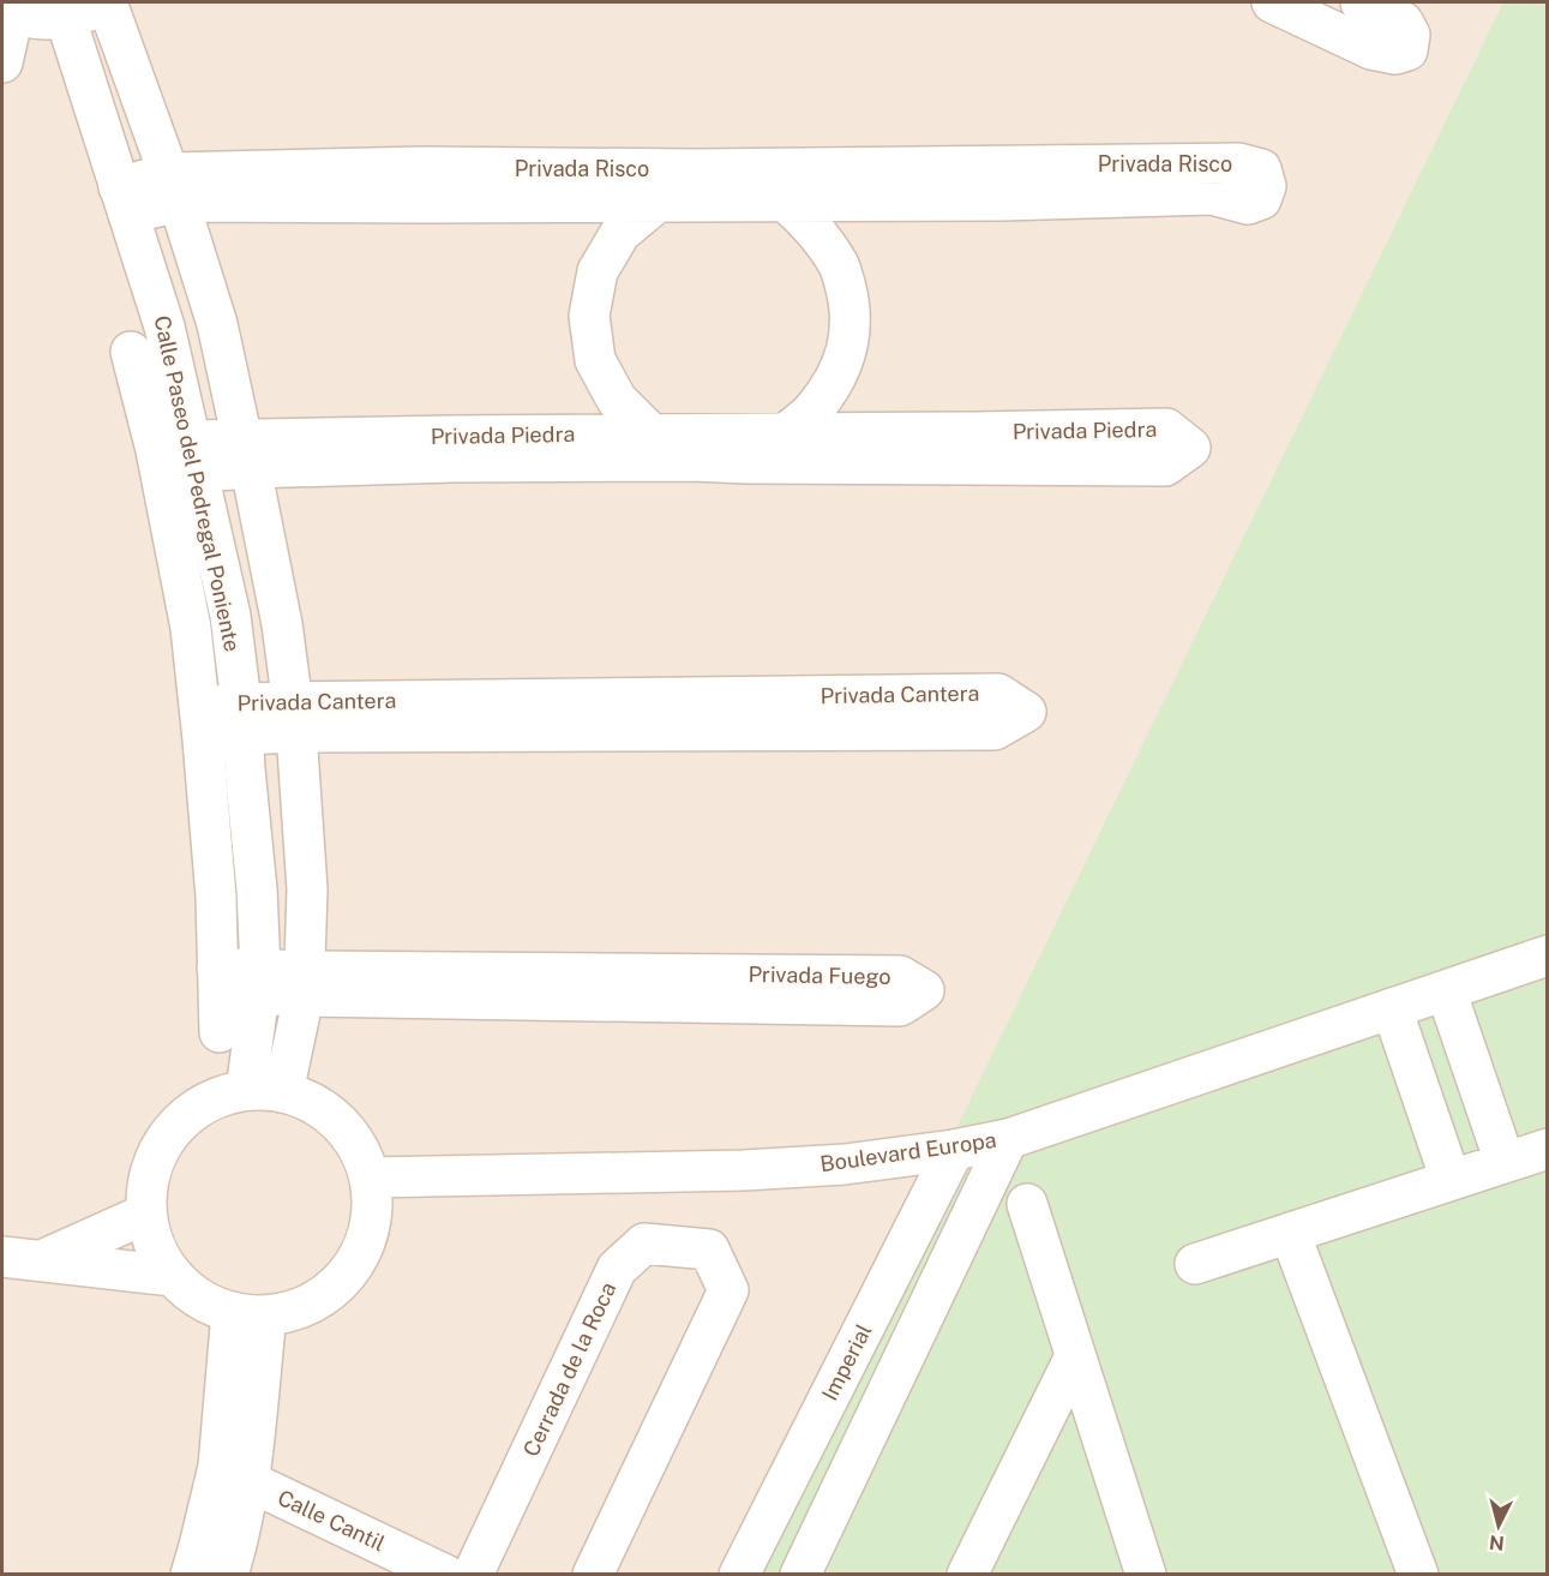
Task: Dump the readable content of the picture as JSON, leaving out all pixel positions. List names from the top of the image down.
{
  "streets": {
    "street": [
      "Privada Risco",
      "Privada Piedra",
      "Calle Paseo del Pedregal Poniente",
      "Privada Cantera",
      "Privada Fuego",
      "Boulevard Europa",
      "Imperial",
      "Cerrada de la Roca",
      "Calle Cantil"
    ]
  },
  "crossings": [
    ["Privada Risco", "Calle Paseo del Pedregal Poniente"],
    ["Privada Piedra", "Calle Paseo del Pedregal Poniente"],
    ["Calle Paseo del Pedregal Poniente", "Privada Cantera"],
    ["Calle Paseo del Pedregal Poniente", "Privada Fuego"],
    ["Calle Paseo del Pedregal Poniente", "Boulevard Europa"],
    ["Boulevard Europa", "Imperial"]
  ],
  "north": "bottom"
}
